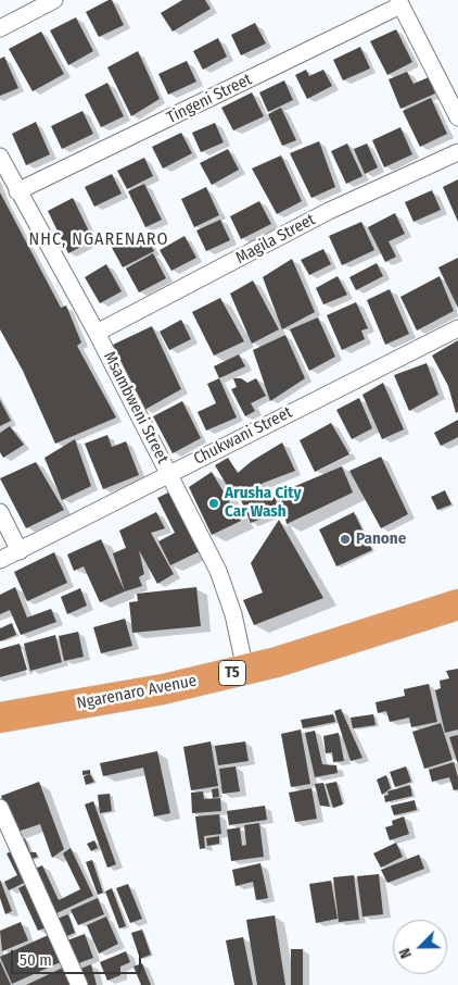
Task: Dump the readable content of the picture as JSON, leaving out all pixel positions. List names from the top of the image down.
{
  "streets": {
    "highway": ["T5", "Ngarenaro Avenue"],
    "street": [
      "Tingeni Street",
      "Magila Street",
      "Msambweni Street",
      "Chukwani Street"
    ]
  },
  "crossings": [
    ["Tingeni Street", "Msambweni Street"],
    ["Magila Street", "Msambweni Street"],
    ["Msambweni Street", "Chukwani Street"],
    ["Msambweni Street", "Ngarenaro Avenue"]
  ],
  "districts": ["NHC, NGARENARO"],
  "places": ["Arusha City Car Wash", "Panone"],
  "scale_bar": "50 m",
  "north": "bottom left"
}
